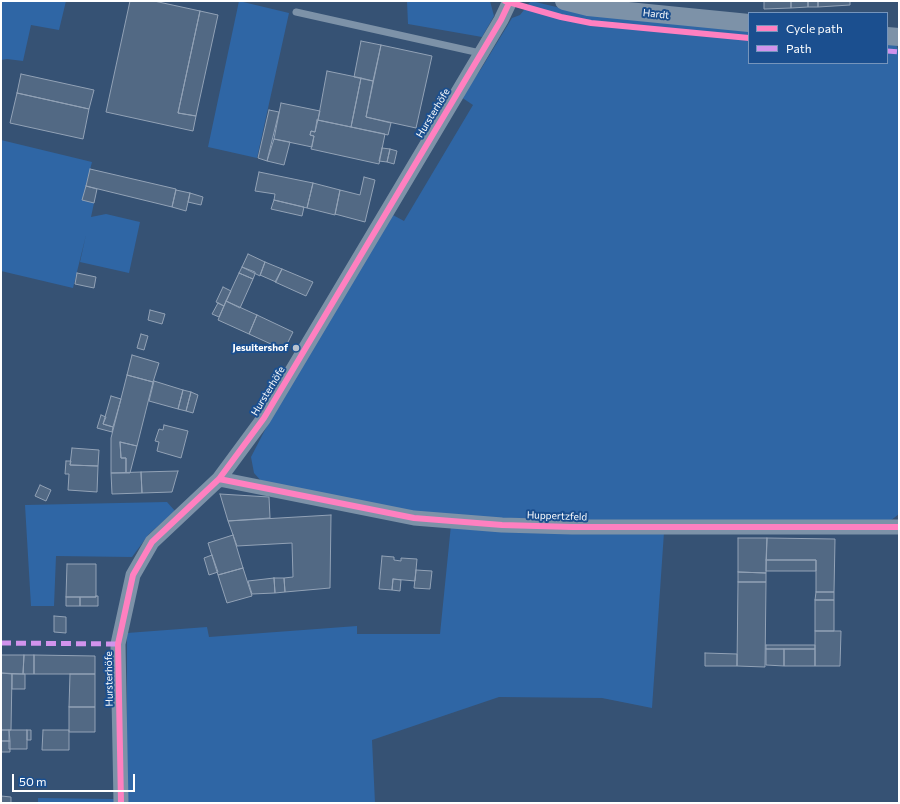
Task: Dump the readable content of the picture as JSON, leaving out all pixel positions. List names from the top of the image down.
{
  "streets": {
    "street": ["Hardt", "Hursterhöfe", "Huppertzfeld"]
  },
  "crossings": [
    ["Hursterhöfe", "Huppertzfeld"]
  ],
  "places": ["Jesuitershof"],
  "legend": ["Cycle path", "Path"],
  "scale_bar": "50 m"
}
